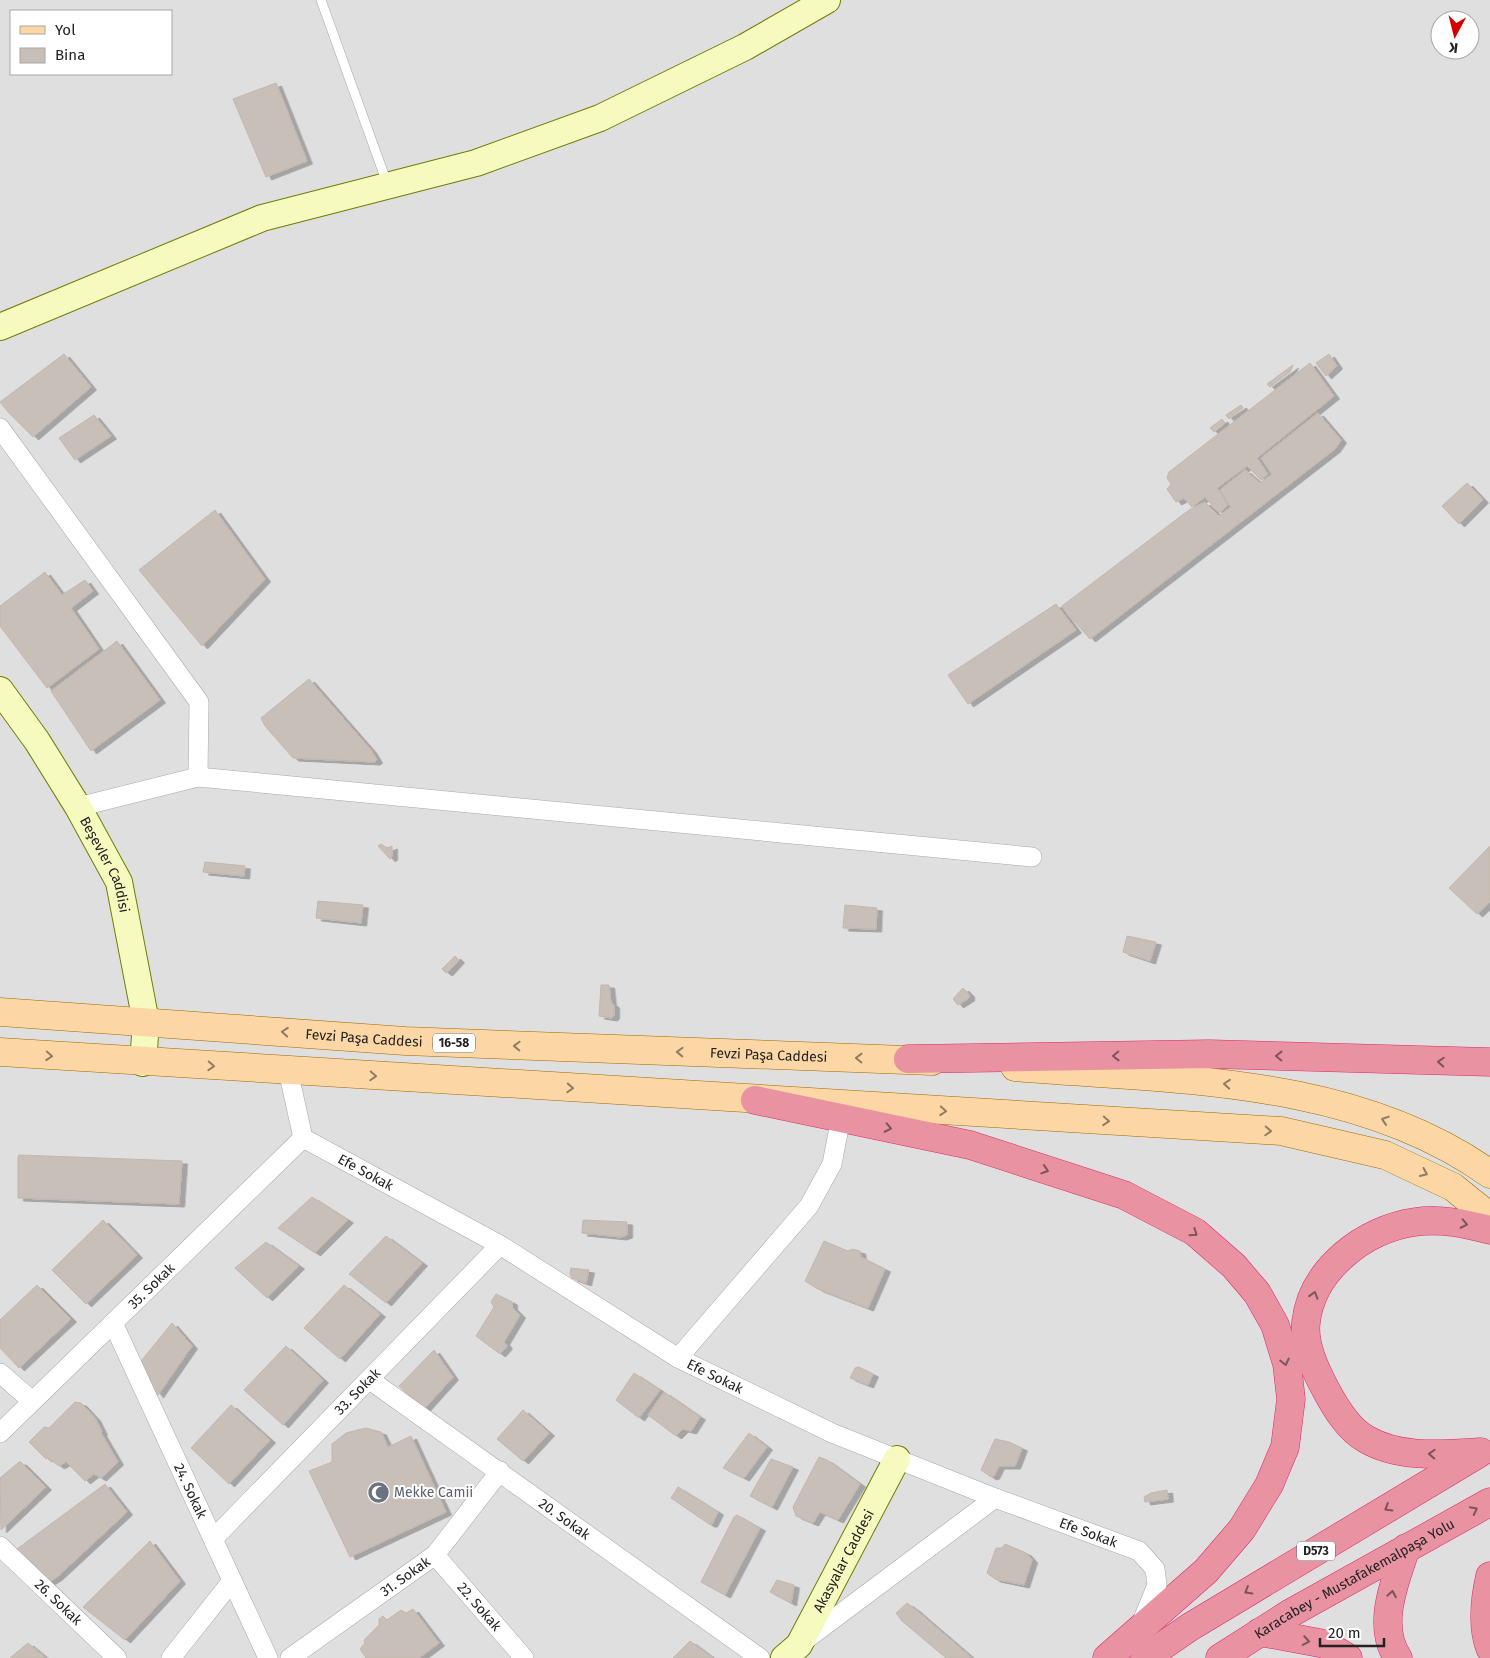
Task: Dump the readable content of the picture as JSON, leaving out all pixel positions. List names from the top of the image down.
{
  "streets": {
    "highway": ["D573", "Karacabey - Mustafakemalpaşa Yolu"],
    "main road": ["Fevzi Paşa Caddesi", "16-58"],
    "street": [
      "Beşevler Caddisi",
      "Efe Sokak",
      "35. Sokak",
      "33. Sokak",
      "24. Sokak",
      "20. Sokak",
      "Akasyalar Caddesi",
      "31. Sokak",
      "26. Sokak",
      "22. Sokak"
    ]
  },
  "crossings": [
    ["Beşevler Caddisi", "Fevzi Paşa Caddesi"],
    ["Efe Sokak", "35. Sokak"],
    ["Efe Sokak", "33. Sokak"],
    ["Efe Sokak", "Akasyalar Caddesi"],
    ["35. Sokak", "24. Sokak"],
    ["33. Sokak", "24. Sokak"],
    ["33. Sokak", "20. Sokak"],
    ["20. Sokak", "31. Sokak"],
    ["31. Sokak", "22. Sokak"]
  ],
  "places": {
    "mosque": ["Mekke Camii"]
  },
  "legend": ["Yol", "Bina"],
  "scale_bar": "20 m",
  "north": "bottom"
}
